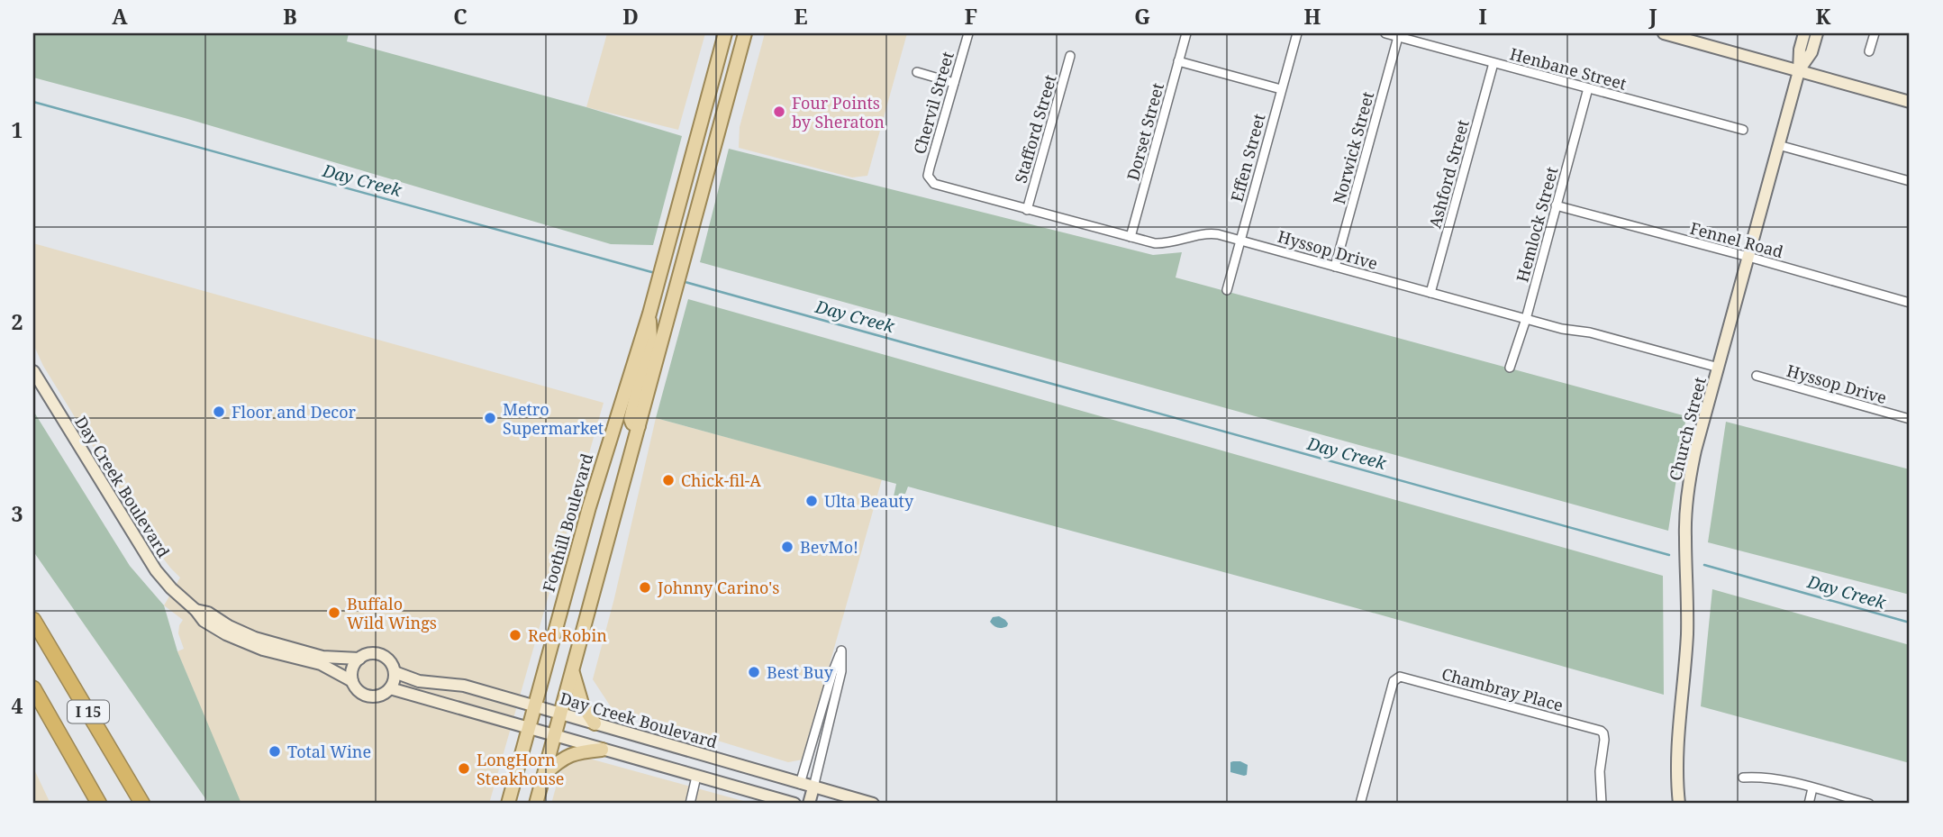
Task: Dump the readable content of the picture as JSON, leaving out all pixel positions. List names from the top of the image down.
{
  "streets": {
    "highway": ["I 15"],
    "main road": ["Church Street", "Day Creek Boulevard", "Foothill Boulevard"],
    "street": [
      "Henbane Street",
      "Chervil Street",
      "Stafford Street",
      "Dorset Street",
      "Norwick Street",
      "Effen Street",
      "Ashford Street",
      "Hemlock Street",
      "Fennel Road",
      "Hyssop Drive",
      "Chambray Place"
    ]
  },
  "crossings": [
    ["Henbane Street", "Norwick Street"],
    ["Henbane Street", "Ashford Street"],
    ["Henbane Street", "Hemlock Street"],
    ["Chervil Street", "Hyssop Drive"],
    ["Stafford Street", "Hyssop Drive"],
    ["Dorset Street", "Hyssop Drive"],
    ["Norwick Street", "Hyssop Drive"],
    ["Effen Street", "Hyssop Drive"],
    ["Ashford Street", "Hyssop Drive"],
    ["Hemlock Street", "Fennel Road"],
    ["Hemlock Street", "Hyssop Drive"],
    ["Fennel Road", "Church Street"],
    ["Hyssop Drive", "Church Street"],
    ["Day Creek Boulevard", "Foothill Boulevard"]
  ],
  "water": ["Day Creek"],
  "places": [
    "Four Points by Sheraton",
    "Floor and Decor",
    "Metro Supermarket",
    "Chick-fil-A",
    "Ulta Beauty",
    "BevMo!",
    "Johnny Carino's",
    "Buffalo Wild Wings",
    "Red Robin",
    "Best Buy",
    "Total Wine",
    "LongHorn Steakhouse"
  ],
  "grid": {
    "columns": [
      "A",
      "B",
      "C",
      "D",
      "E",
      "F",
      "G",
      "H",
      "I",
      "J",
      "K"
    ],
    "rows": [
      "1",
      "2",
      "3",
      "4"
    ]
  }
}
